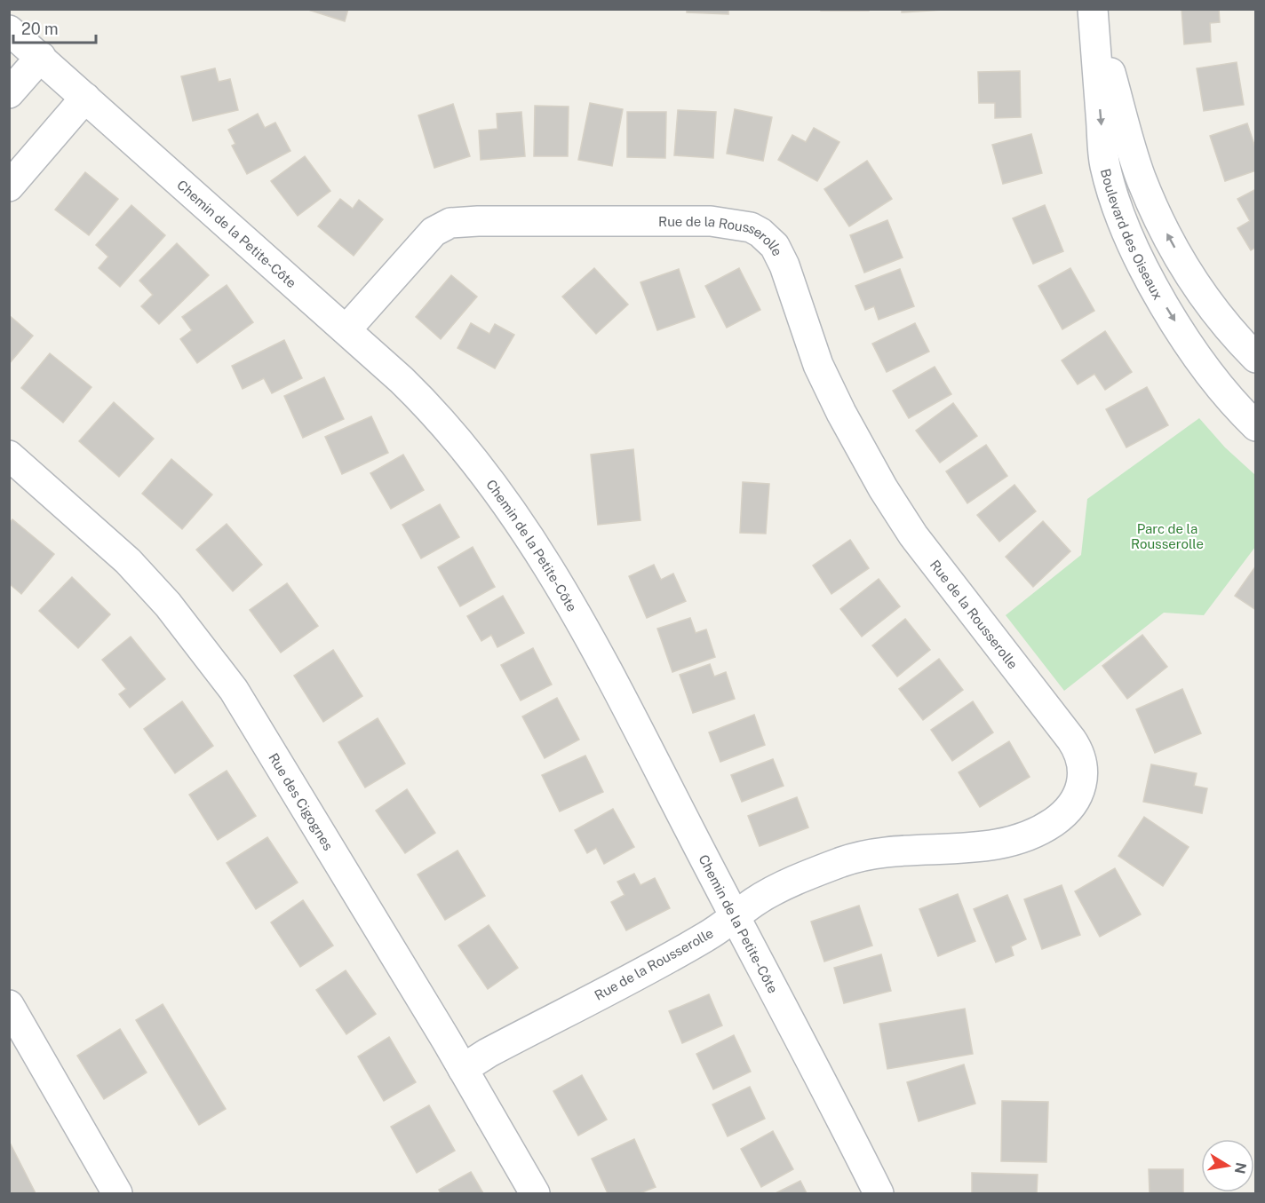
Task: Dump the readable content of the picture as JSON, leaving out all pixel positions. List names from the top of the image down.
{
  "streets": {
    "street": [
      "Chemin de la Petite-Côte",
      "Boulevard des Oiseaux",
      "Rue de la Rousserolle",
      "Rue des Cigognes"
    ]
  },
  "crossings": [
    ["Chemin de la Petite-Côte", "Rue de la Rousserolle"],
    ["Rue de la Rousserolle", "Rue des Cigognes"]
  ],
  "parks": ["Parc de la Rousserolle"],
  "scale_bar": "20 m",
  "north": "right"
}
